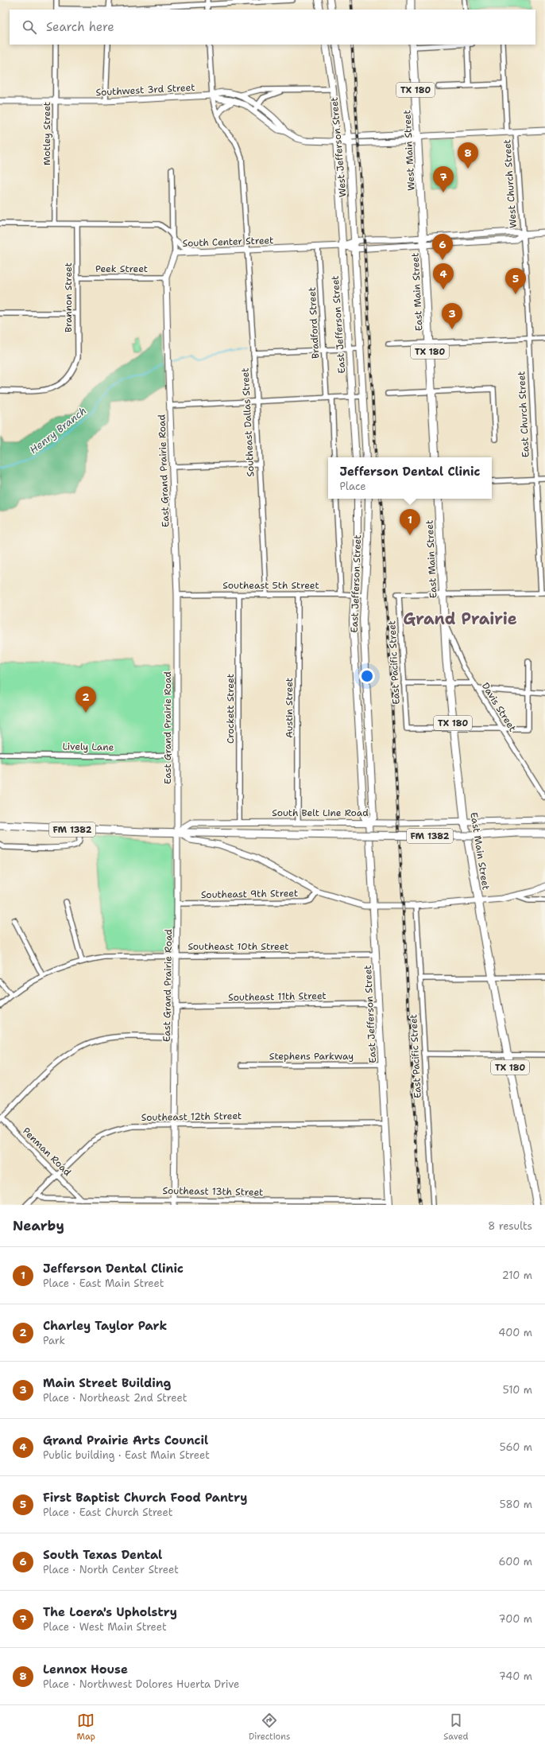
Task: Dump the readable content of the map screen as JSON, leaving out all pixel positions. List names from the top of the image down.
{
  "streets": {
    "main road": [
      "TX 180",
      "West Jefferson Street",
      "West Main Street",
      "East Main Street",
      "East Jefferson Street",
      "FM 1382"
    ],
    "street": [
      "Southwest 3rd Street",
      "Motley Street",
      "West Church Street",
      "South Center Street",
      "Peek Street",
      "Brannon Street",
      "Bradford Street",
      "East Church Street",
      "Southeast Dallas Street",
      "East Grand Prairie Road",
      "Southeast 5th Street",
      "East Pacific Street",
      "Davis Street",
      "Austin Street",
      "Crockett Street",
      "Lively Lane",
      "South Belt Line Road",
      "Southeast 9th Street",
      "Southeast 10th Street",
      "Southeast 11th Street",
      "Stephens Parkway",
      "Southeast 12th Street",
      "Penman Road",
      "Southeast 13th Street"
    ]
  },
  "crossings": [
    ["Southwest 3rd Street", "Motley Street"],
    ["Southwest 3rd Street", "West Jefferson Street"],
    ["Southwest 3rd Street", "Southeast Dallas Street"],
    ["Motley Street", "South Center Street"],
    ["West Jefferson Street", "South Center Street"],
    ["West Jefferson Street", "East Jefferson Street"],
    ["West Main Street", "South Center Street"],
    ["West Main Street", "East Main Street"],
    ["West Church Street", "East Church Street"],
    ["South Center Street", "East Main Street"],
    ["South Center Street", "Brannon Street"],
    ["South Center Street", "Bradford Street"],
    ["South Center Street", "East Jefferson Street"],
    ["South Center Street", "Southeast Dallas Street"],
    ["South Center Street", "East Grand Prairie Road"],
    ["Peek Street", "Brannon Street"],
    ["Peek Street", "East Grand Prairie Road"],
    ["East Main Street", "East Pacific Street"],
    ["East Main Street", "Davis Street"],
    ["East Main Street", "South Belt Line Road"],
    ["East Main Street", "FM 1382"],
    ["East Main Street", "Southeast 9th Street"],
    ["East Jefferson Street", "Southeast 5th Street"],
    ["East Jefferson Street", "South Belt Line Road"],
    ["East Jefferson Street", "Southeast 9th Street"],
    ["East Jefferson Street", "Southeast 10th Street"],
    ["East Jefferson Street", "Southeast 11th Street"],
    ["East Jefferson Street", "Stephens Parkway"],
    ["East Jefferson Street", "Southeast 12th Street"],
    ["East Jefferson Street", "Southeast 13th Street"],
    ["Southeast Dallas Street", "Southeast 5th Street"],
    ["East Grand Prairie Road", "Southeast 5th Street"],
    ["East Grand Prairie Road", "Lively Lane"],
    ["East Grand Prairie Road", "South Belt Line Road"],
    ["East Grand Prairie Road", "FM 1382"],
    ["East Grand Prairie Road", "Southeast 9th Street"],
    ["East Grand Prairie Road", "Southeast 10th Street"],
    ["East Grand Prairie Road", "Southeast 11th Street"],
    ["East Grand Prairie Road", "Southeast 12th Street"],
    ["East Grand Prairie Road", "Southeast 13th Street"],
    ["Southeast 5th Street", "Austin Street"],
    ["Southeast 5th Street", "Crockett Street"],
    ["East Pacific Street", "Southeast 9th Street"],
    ["Austin Street", "South Belt Line Road"],
    ["Crockett Street", "South Belt Line Road"],
    ["South Belt Line Road", "FM 1382"],
    ["South Belt Line Road", "Southeast 9th Street"],
    ["FM 1382", "Southeast 9th Street"],
    ["Southeast 12th Street", "Penman Road"],
    ["Southeast 12th Street", "Southeast 13th Street"],
    ["Penman Road", "Southeast 13th Street"]
  ],
  "districts": ["Grand Prairie"],
  "water": ["Henry Branch"],
  "page": {
    "search": "Search here",
    "pins": [
      "8",
      "7",
      "6",
      "4",
      "5",
      "3",
      "1",
      "2"
    ],
    "popup": ["Jefferson Dental Clinic", "Place"],
    "heading": ["Nearby", "8 results"],
    "list": [
      {
        "mark": "1",
        "name": "Jefferson Dental Clinic",
        "note": "Place · East Main Street",
        "value": "210 m"
      },
      {
        "mark": "2",
        "name": "Charley Taylor Park",
        "note": "Park",
        "value": "400 m"
      },
      {
        "mark": "3",
        "name": "Main Street Building",
        "note": "Place · Northeast 2nd Street",
        "value": "510 m"
      },
      {
        "mark": "4",
        "name": "Grand Prairie Arts Council",
        "note": "Public building · East Main Street",
        "value": "560 m"
      },
      {
        "mark": "5",
        "name": "First Baptist Church Food Pantry",
        "note": "Place · East Church Street",
        "value": "580 m"
      },
      {
        "mark": "6",
        "name": "South Texas Dental",
        "note": "Place · North Center Street",
        "value": "600 m"
      },
      {
        "mark": "7",
        "name": "The Loera's Upholstry",
        "note": "Place · West Main Street",
        "value": "700 m"
      },
      {
        "mark": "8",
        "name": "Lennox House",
        "note": "Place · Northwest Dolores Huerta Drive",
        "value": "740 m"
      }
    ],
    "nav": ["Map", "Directions", "Saved"]
  }
}
